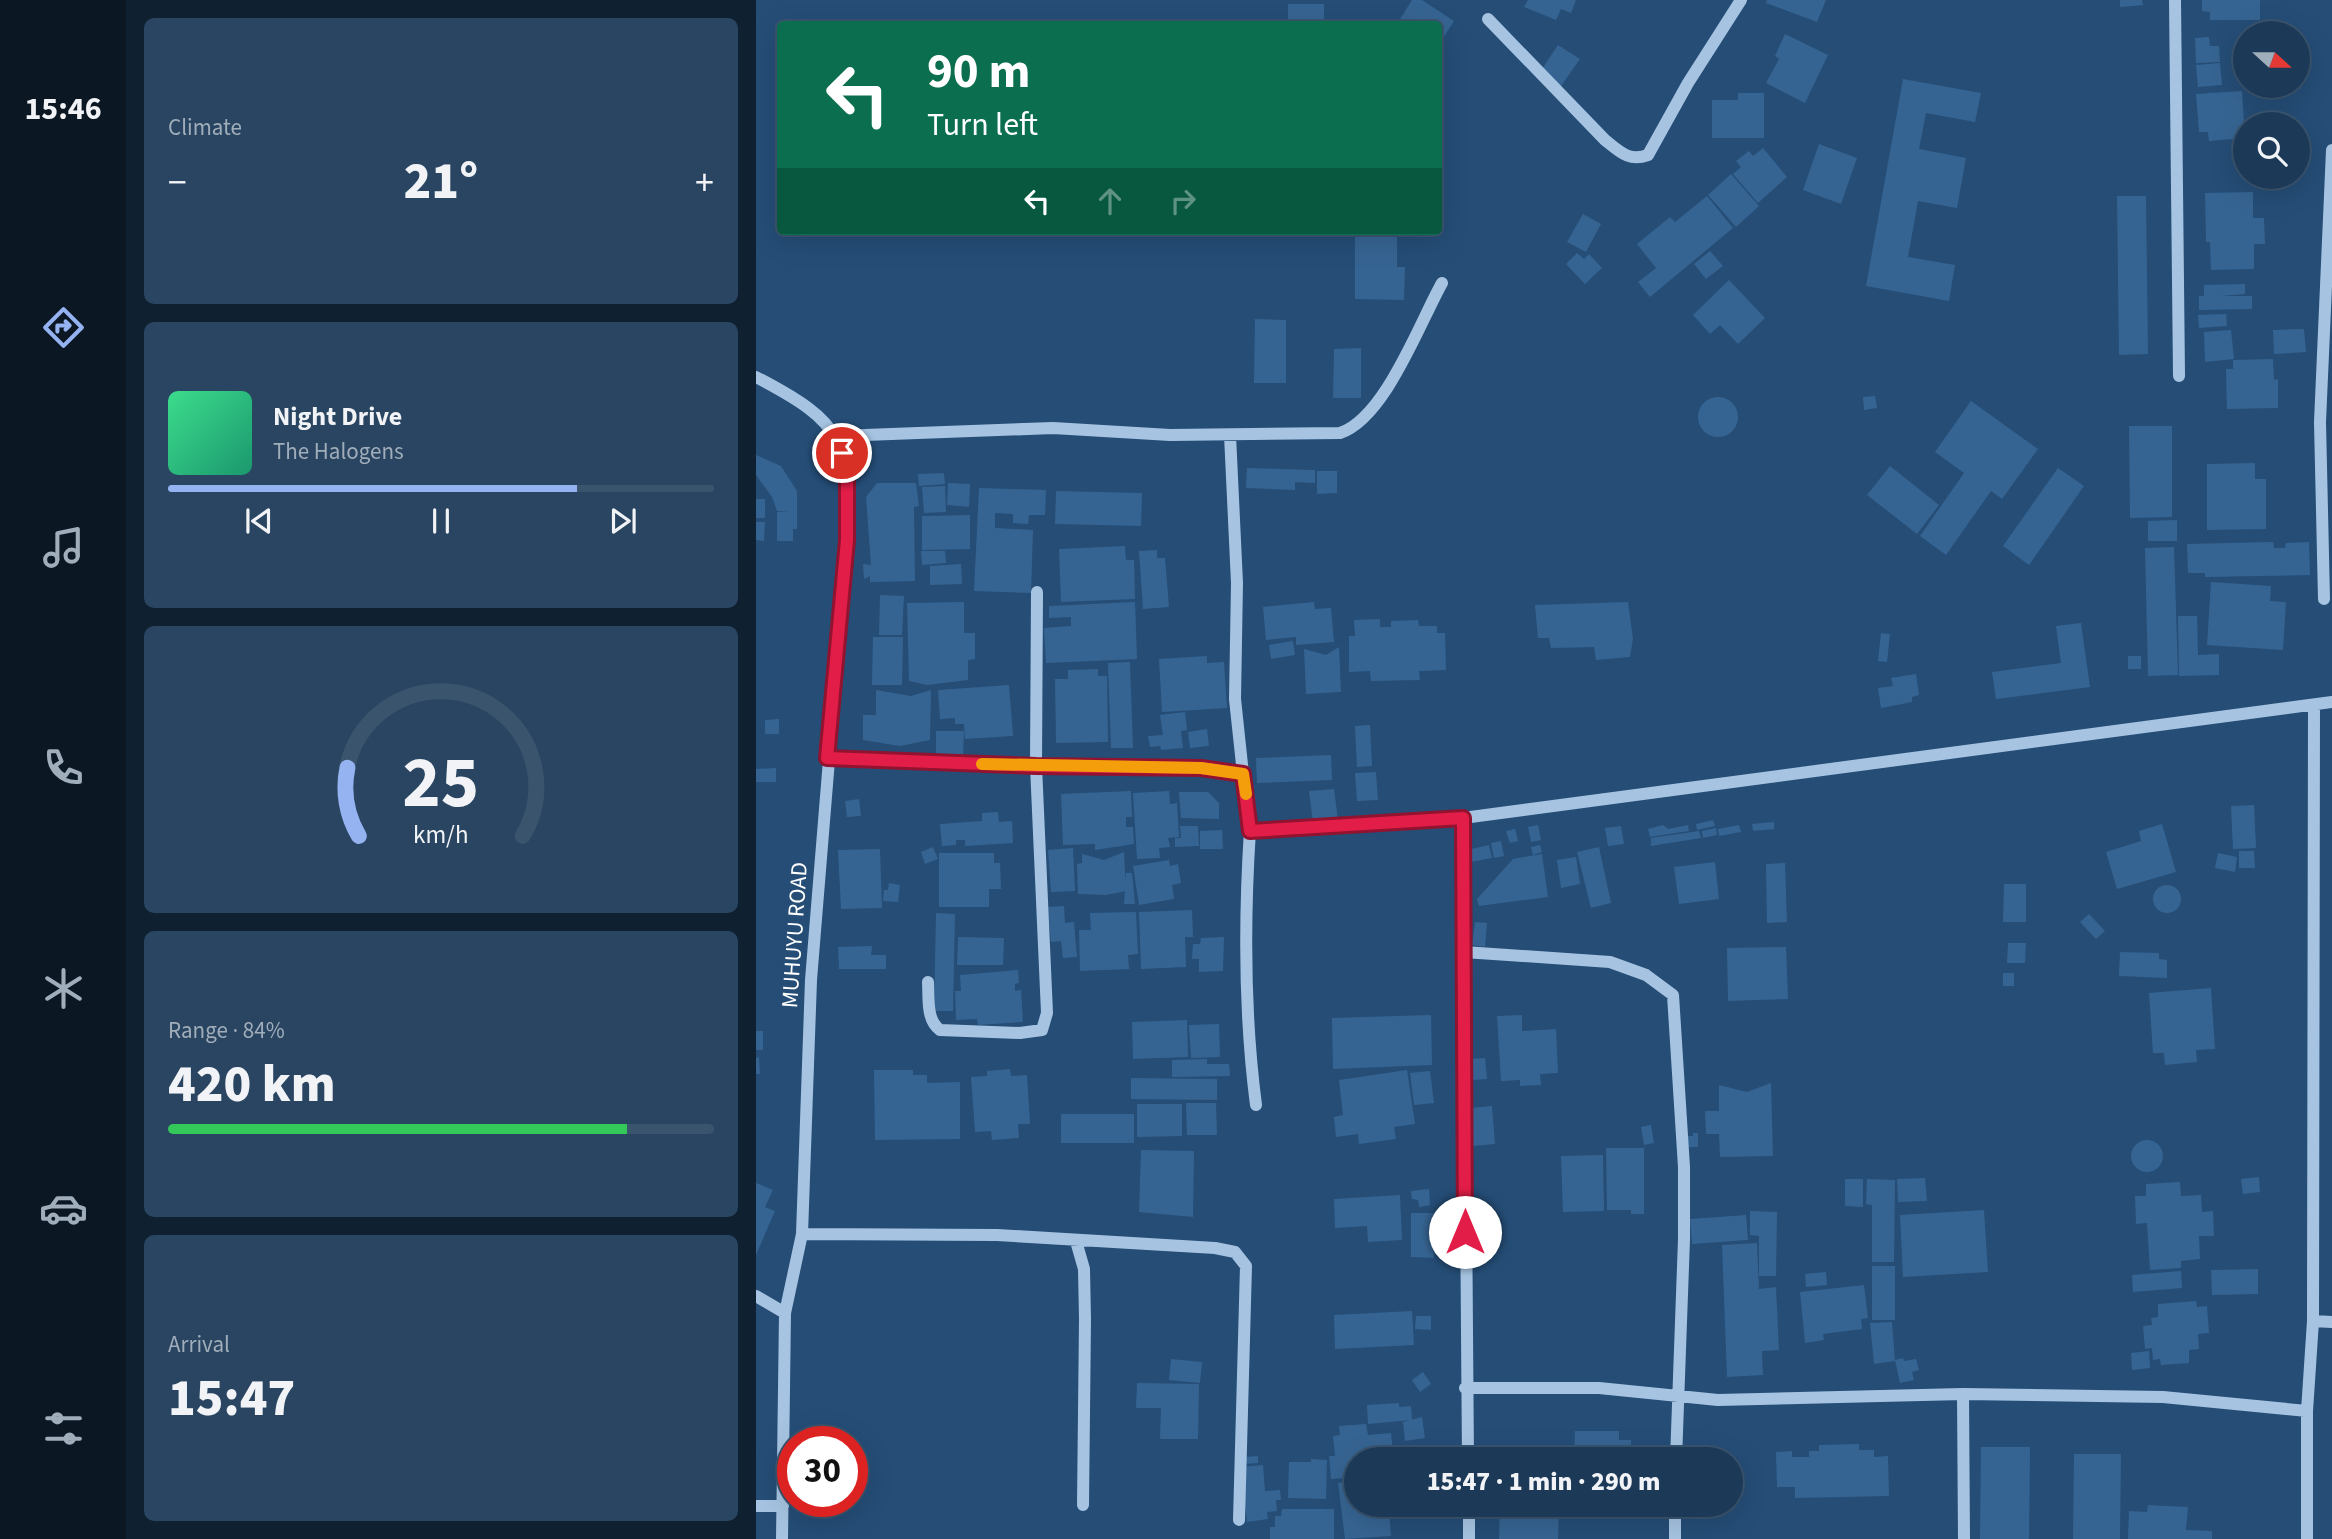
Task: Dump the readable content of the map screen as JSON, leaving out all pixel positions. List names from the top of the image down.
{
  "streets": {
    "street": ["MUHUYU ROAD"]
  },
  "north": "right",
  "page": {
    "tabs": "15:46",
    "tile": [
      "Climate",
      ["Range · 84%", "420 km"],
      ["Arrival", "15:47"]
    ],
    "turn": ["90 m", "Turn left"],
    "heat": ["−", "21°", "+"],
    "song": ["Night Drive", "The Halogens"],
    "limit": "30",
    "trip": "15:47 · 1 min · 290 m",
    "gauge": ["25", "km/h"]
  }
}
